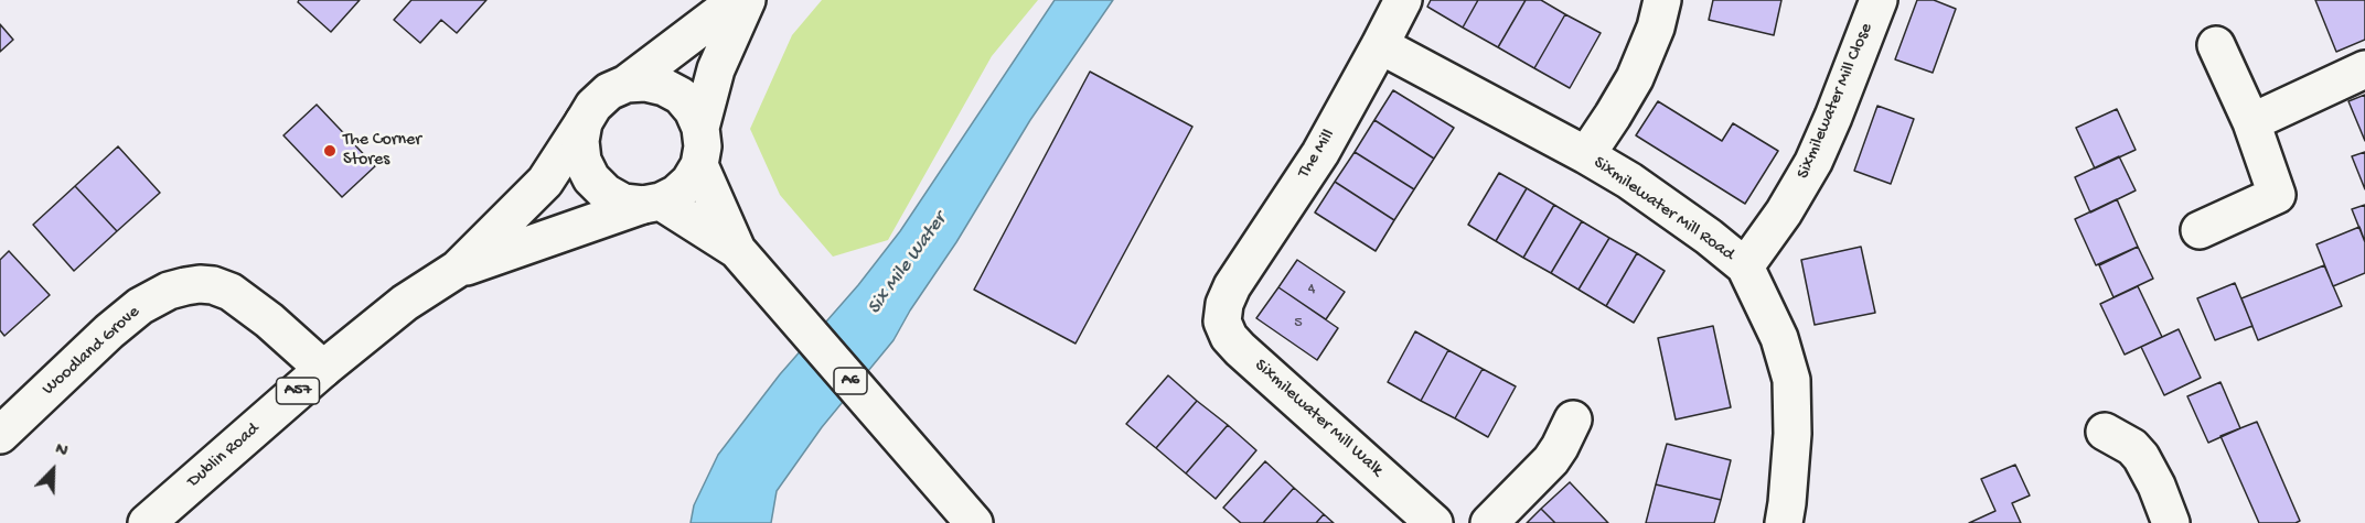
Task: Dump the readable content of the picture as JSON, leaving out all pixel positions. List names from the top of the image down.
{
  "streets": {
    "main road": [
      "Sixmilewater Mill Close",
      "The Mill",
      "Sixmilewater Mill Road",
      "Woodland Grove",
      "A6",
      "A57",
      "Sixmilewater Mill Walk",
      "Dublin Road"
    ]
  },
  "crossings": [
    ["Sixmilewater Mill Close", "Sixmilewater Mill Road"],
    ["The Mill", "Sixmilewater Mill Road"],
    ["The Mill", "Sixmilewater Mill Walk"],
    ["Woodland Grove", "Dublin Road"],
    ["A6", "Dublin Road"]
  ],
  "water": ["Six Mile Water"],
  "places": ["The Corner Stores"],
  "house_numbers": ["4", "5"],
  "north": "top right"
}
